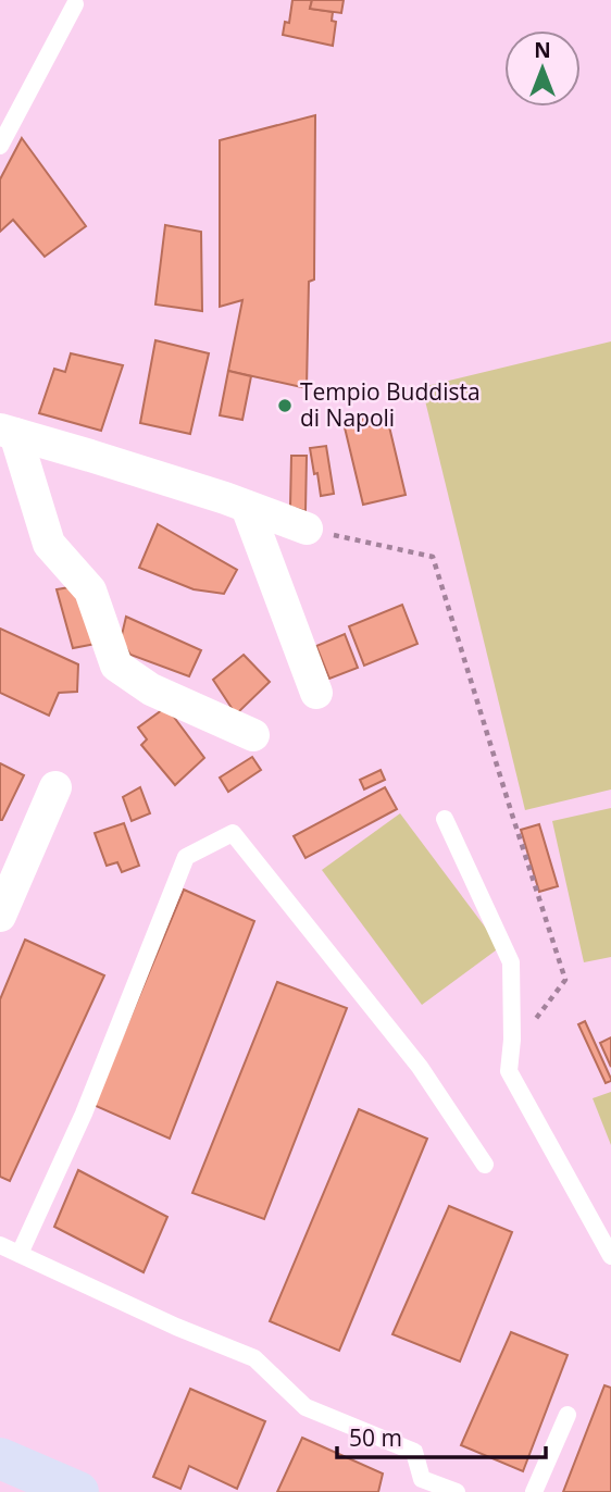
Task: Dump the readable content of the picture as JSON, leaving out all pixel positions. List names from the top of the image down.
{
  "places": ["Tempio Buddista di Napoli"],
  "scale_bar": "50 m",
  "north": "top"
}
